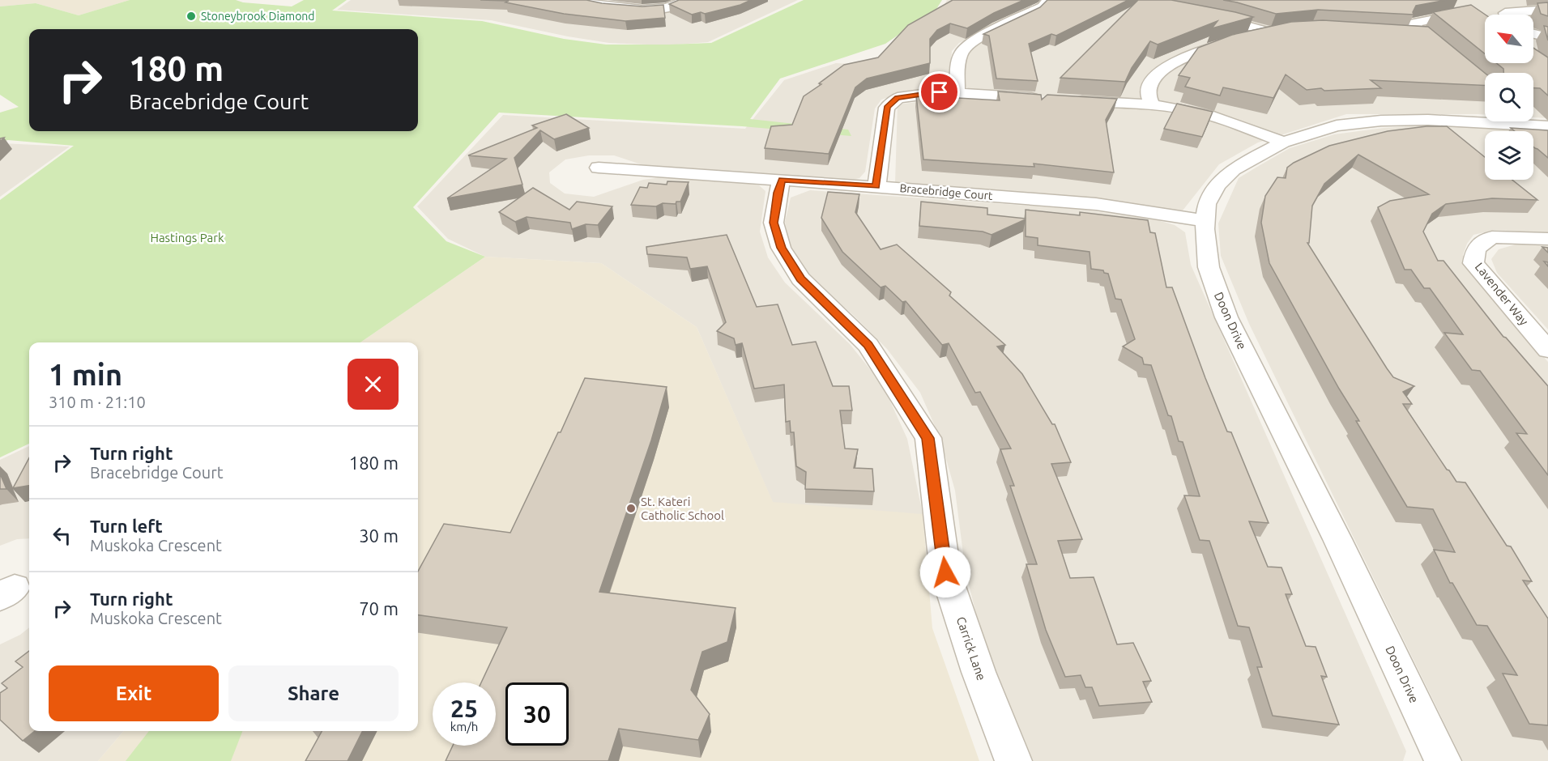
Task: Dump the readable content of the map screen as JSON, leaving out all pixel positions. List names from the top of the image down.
{
  "streets": {
    "street": [
      "Bracebridge Court",
      "Lavender Way",
      "Doon Drive",
      "Carrick Lane"
    ]
  },
  "crossings": [
    ["Bracebridge Court", "Doon Drive"],
    ["Bracebridge Court", "Carrick Lane"]
  ],
  "parks": ["Hastings Park"],
  "places": ["Stoneybrook Diamond", "St. Kateri Catholic School"],
  "north": "top left",
  "page": {
    "turn": ["180 m", "Bracebridge Court"],
    "heading": ["1 min", "310 m · 21:10"],
    "list": [
      {
        "name": "Turn right",
        "note": "Bracebridge Court",
        "value": "180 m"
      },
      {
        "name": "Turn left",
        "note": "Muskoka Crescent",
        "value": "30 m"
      },
      {
        "name": "Turn right",
        "note": "Muskoka Crescent",
        "value": "70 m"
      }
    ],
    "buttons": ["Exit", "Share"],
    "speed": "25 km/h",
    "limit": "30"
  }
}
